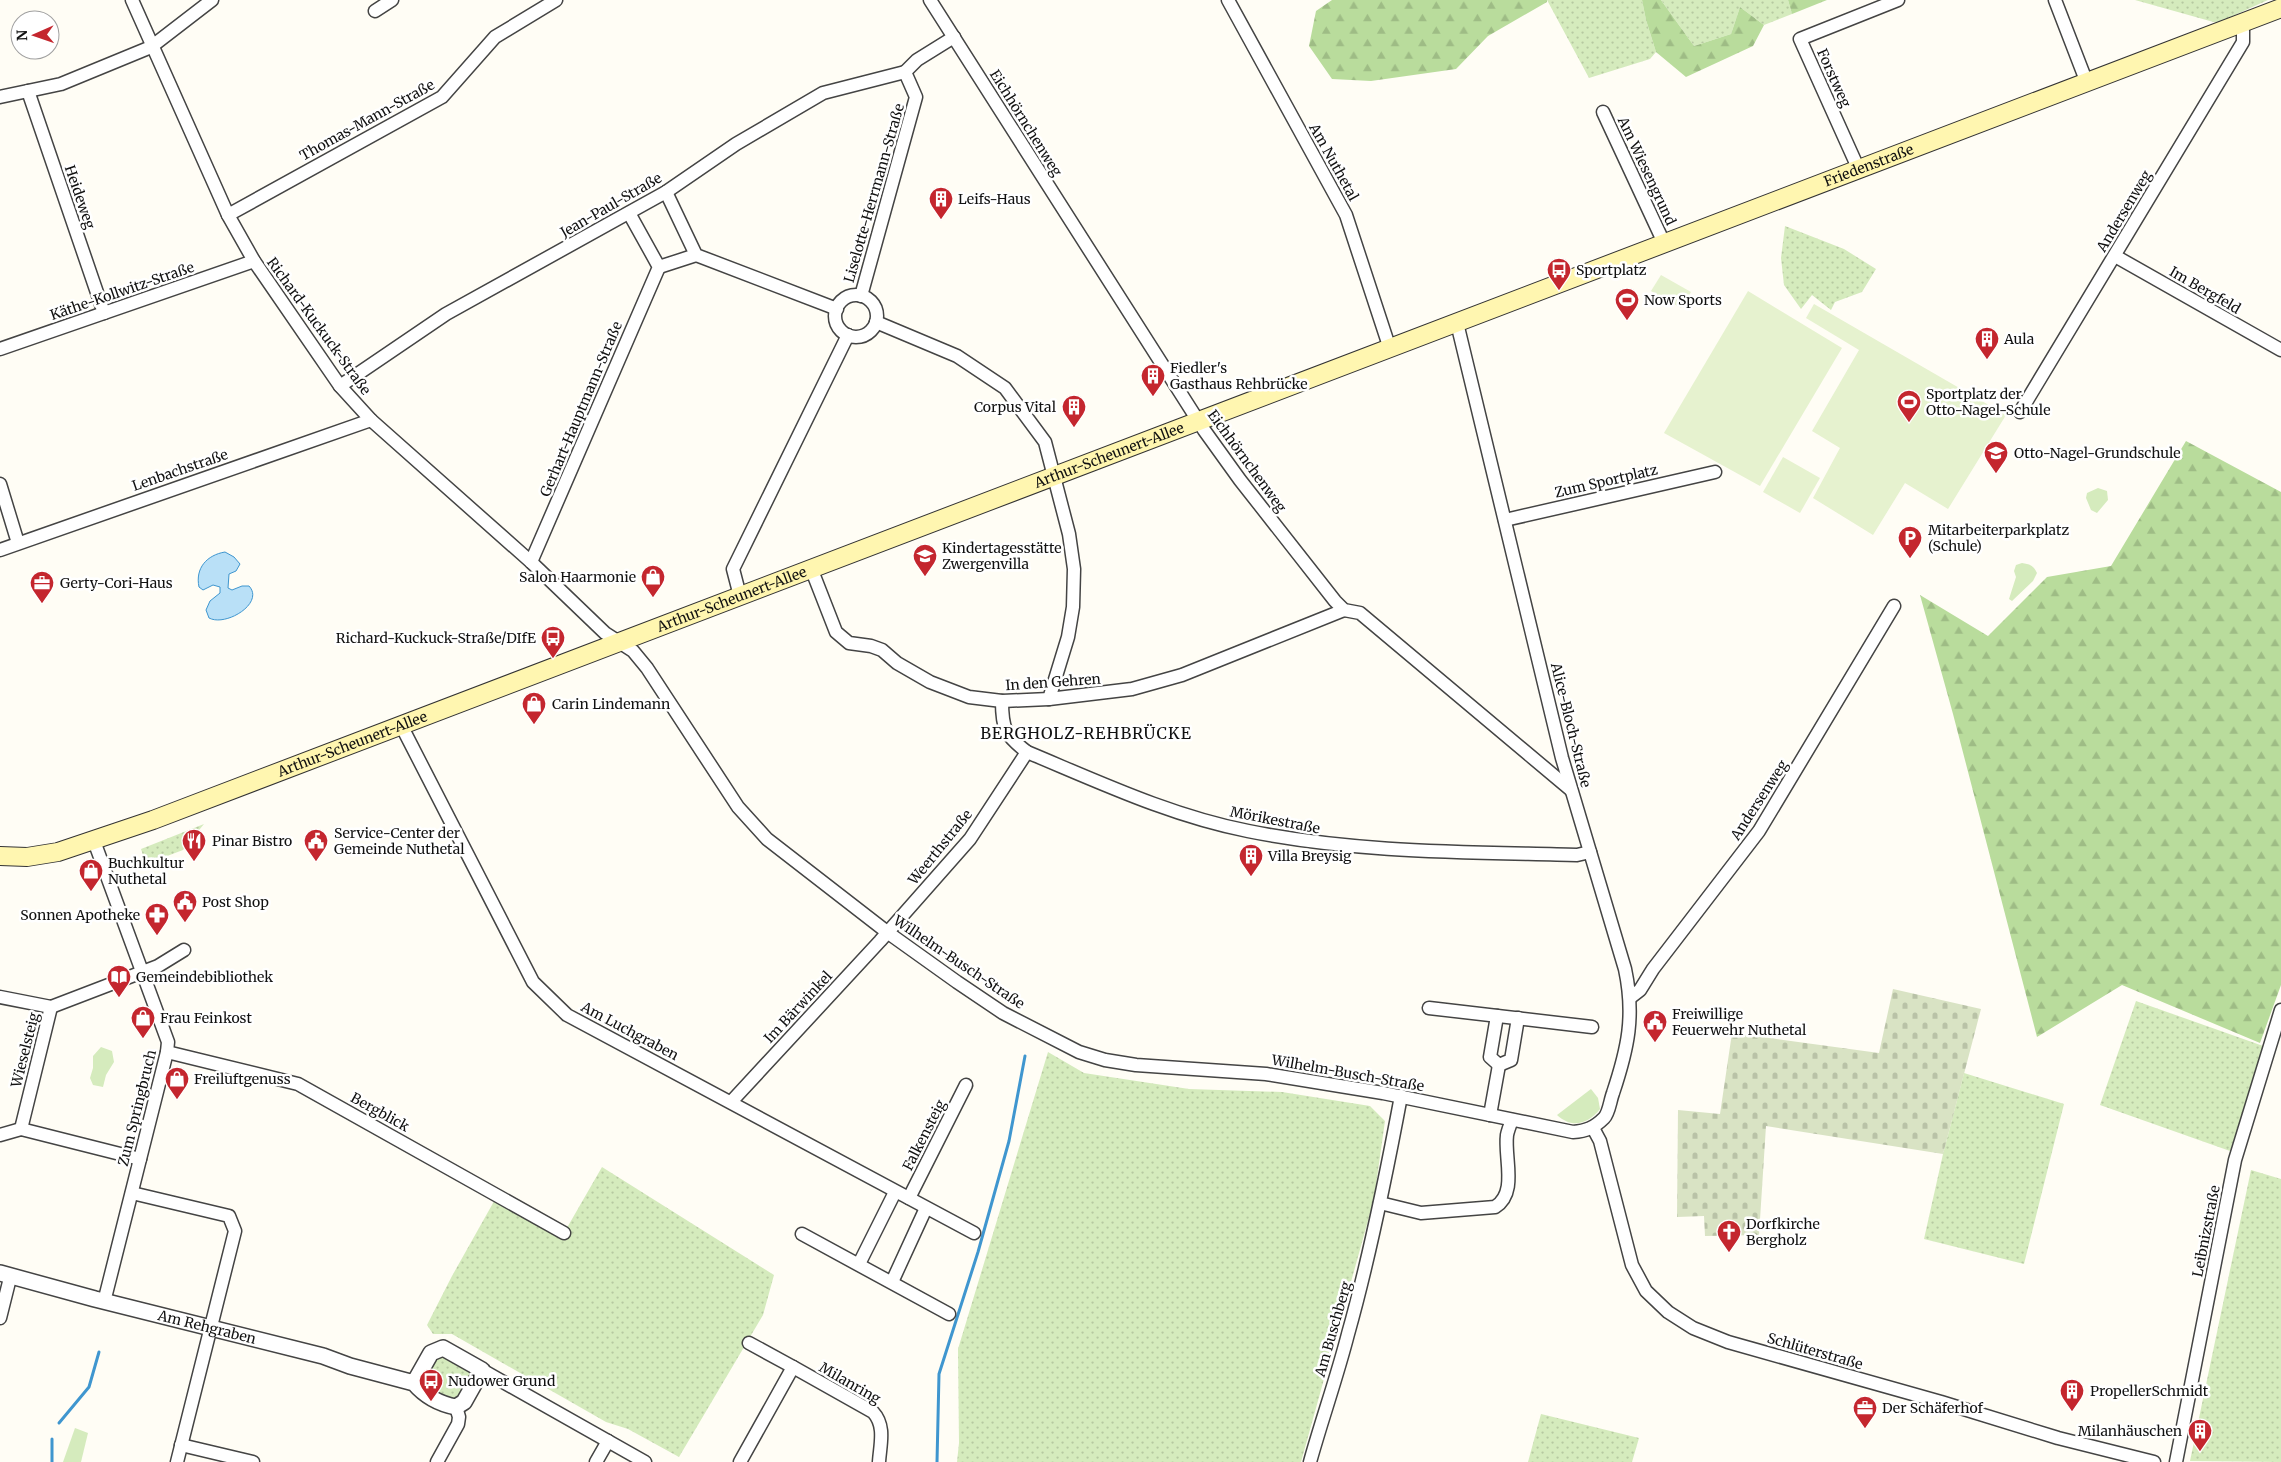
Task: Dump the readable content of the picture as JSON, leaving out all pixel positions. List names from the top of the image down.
{
  "streets": {
    "main road": ["Friedenstraße", "Arthur-Scheunert-Allee"],
    "street": [
      "Forstweg",
      "Thomas-Mann-Straße",
      "Eichhörnchenweg",
      "Am Nuthetal",
      "Am Wiesengrund",
      "Liselotte-Herrmann-Straße",
      "Heideweg",
      "Jean-Paul-Straße",
      "Andersenweg",
      "Im Bergfeld",
      "Käthe-Kollwitz-Straße",
      "Richard-Kuckuck-Straße",
      "Gerhart-Hauptmann-Straße",
      "Lenbachstraße",
      "Zum Sportplatz",
      "In den Gehren",
      "Alice-Bloch-Straße",
      "Mörikestraße",
      "Weerthstraße",
      "Wilhelm-Busch-Straße",
      "Im Bärwinkel",
      "Am Luchgraben",
      "Wieselsteig",
      "Zum Springbruch",
      "Bergblick",
      "Falkensteig",
      "Leibnizstraße",
      "Am Rehgraben",
      "Am Buschberg",
      "Schlüterstraße",
      "Milanring"
    ]
  },
  "crossings": [
    ["Forstweg", "Friedenstraße"],
    ["Thomas-Mann-Straße", "Richard-Kuckuck-Straße"],
    ["Eichhörnchenweg", "Arthur-Scheunert-Allee"],
    ["Eichhörnchenweg", "In den Gehren"],
    ["Am Nuthetal", "Arthur-Scheunert-Allee"],
    ["Friedenstraße", "Am Wiesengrund"],
    ["Friedenstraße", "Andersenweg"],
    ["Friedenstraße", "Arthur-Scheunert-Allee"],
    ["Friedenstraße", "Alice-Bloch-Straße"],
    ["Liselotte-Herrmann-Straße", "Jean-Paul-Straße"],
    ["Heideweg", "Käthe-Kollwitz-Straße"],
    ["Jean-Paul-Straße", "Richard-Kuckuck-Straße"],
    ["Andersenweg", "Im Bergfeld"],
    ["Andersenweg", "Alice-Bloch-Straße"],
    ["Käthe-Kollwitz-Straße", "Richard-Kuckuck-Straße"],
    ["Richard-Kuckuck-Straße", "Gerhart-Hauptmann-Straße"],
    ["Richard-Kuckuck-Straße", "Arthur-Scheunert-Allee"],
    ["Richard-Kuckuck-Straße", "Lenbachstraße"],
    ["Richard-Kuckuck-Straße", "Wilhelm-Busch-Straße"],
    ["Arthur-Scheunert-Allee", "In den Gehren"],
    ["Arthur-Scheunert-Allee", "Alice-Bloch-Straße"],
    ["Arthur-Scheunert-Allee", "Wilhelm-Busch-Straße"],
    ["Arthur-Scheunert-Allee", "Am Luchgraben"],
    ["Arthur-Scheunert-Allee", "Zum Springbruch"],
    ["Zum Sportplatz", "Alice-Bloch-Straße"],
    ["In den Gehren", "Mörikestraße"],
    ["Alice-Bloch-Straße", "Mörikestraße"],
    ["Alice-Bloch-Straße", "Wilhelm-Busch-Straße"],
    ["Alice-Bloch-Straße", "Schlüterstraße"],
    ["Mörikestraße", "Weerthstraße"],
    ["Weerthstraße", "Wilhelm-Busch-Straße"],
    ["Weerthstraße", "Im Bärwinkel"],
    ["Wilhelm-Busch-Straße", "Im Bärwinkel"],
    ["Wilhelm-Busch-Straße", "Am Buschberg"],
    ["Wilhelm-Busch-Straße", "Schlüterstraße"],
    ["Im Bärwinkel", "Am Luchgraben"],
    ["Am Luchgraben", "Falkensteig"],
    ["Zum Springbruch", "Bergblick"],
    ["Zum Springbruch", "Am Rehgraben"]
  ],
  "districts": ["BERGHOLZ-REHBRÜCKE"],
  "places": {
    "building": [
      "Leifs-Haus",
      "Aula",
      "Fiedler's Gasthaus Rehbrücke",
      "Corpus Vital",
      "Villa Breysig",
      "PropellerSchmidt",
      "Milanhäuschen"
    ],
    "bus stop": ["Sportplatz", "Richard-Kuckuck-Straße/DIfE", "Nudower Grund"],
    "sports": ["Now Sports", "Sportplatz der Otto-Nagel-Schule"],
    "school or university": ["Otto-Nagel-Grundschule", "Kindertagesstätte Zwergenvilla"],
    "parking": ["Mitarbeiterparkplatz (Schule)"],
    "shop": [
      "Salon Haarmonie",
      "Carin Lindemann",
      "Buchkultur Nuthetal",
      "Frau Feinkost",
      "Freiluftgenuss"
    ],
    "office": ["Gerty-Cori-Haus", "Der Schäferhof"],
    "restaurant": ["Pinar Bistro"],
    "public building": ["Service-Center der Gemeinde Nuthetal", "Post Shop", "Freiwillige Feuerwehr Nuthetal"],
    "pharmacy": ["Sonnen Apotheke"],
    "library": ["Gemeindebibliothek"],
    "church": ["Dorfkirche Bergholz"]
  },
  "north": "left"
}
